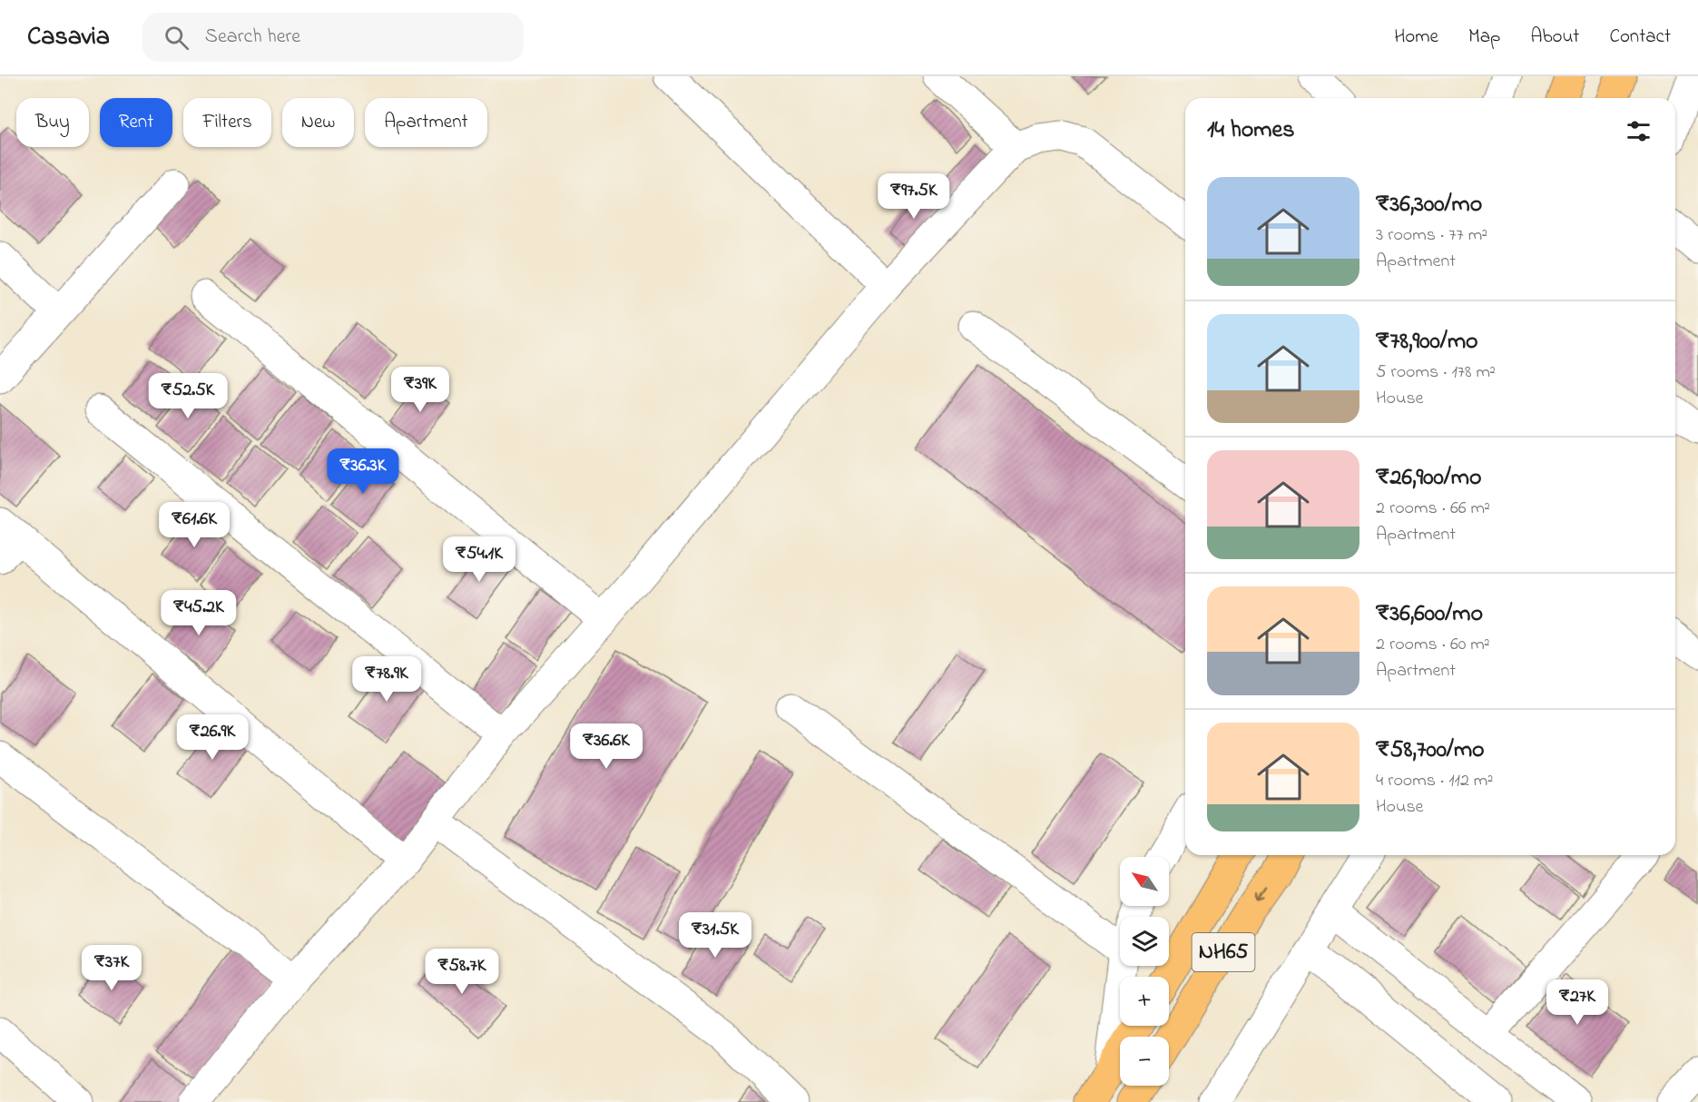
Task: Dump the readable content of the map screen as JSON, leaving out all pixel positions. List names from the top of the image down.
{
  "streets": {
    "highway": ["NH65"]
  },
  "north": "top left",
  "page": {
    "header": "Casavia",
    "search": "Search here",
    "nav": [
      "Home",
      "Map",
      "About",
      "Contact"
    ],
    "chip": [
      "Buy",
      "Rent",
      "Filters",
      "New",
      "Apartment"
    ],
    "heading": "14 homes",
    "list": [
      {
        "name": "₹36,300/mo",
        "note": "3 rooms · 77 m² · Apartment"
      },
      {
        "name": "₹78,900/mo",
        "note": "5 rooms · 178 m² · House"
      },
      {
        "name": "₹26,900/mo",
        "note": "2 rooms · 66 m² · Apartment"
      },
      {
        "name": "₹36,600/mo",
        "note": "2 rooms · 60 m² · Apartment"
      },
      {
        "name": "₹58,700/mo",
        "note": "4 rooms · 112 m² · House"
      }
    ],
    "price": [
      "₹97.5K",
      "₹39K",
      "₹52.5K",
      "₹36.3K",
      "₹61.6K",
      "₹54.1K",
      "₹45.2K",
      "₹78.9K",
      "₹26.9K",
      "₹36.6K",
      "₹31.5K",
      "₹37K",
      "₹58.7K",
      "₹27K"
    ],
    "map_buttons": ["+", "−"]
  }
}
